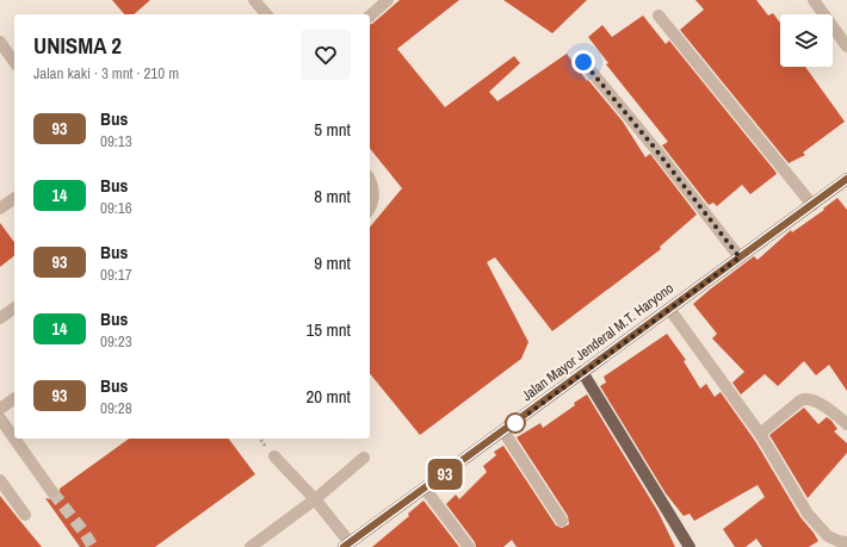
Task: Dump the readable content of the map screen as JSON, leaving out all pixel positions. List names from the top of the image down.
{
  "streets": {
    "main road": ["Jalan Mayor Jenderal M.T. Haryono"]
  },
  "lines": ["bus line 93"],
  "page": {
    "on_map": "93",
    "heading": ["UNISMA 2", "Jalan kaki · 3 mnt · 210 m"],
    "list": [
      {
        "mark": "93",
        "name": "Bus",
        "note": "09:13",
        "value": "5 mnt"
      },
      {
        "mark": "14",
        "name": "Bus",
        "note": "09:16",
        "value": "8 mnt"
      },
      {
        "mark": "93",
        "name": "Bus",
        "note": "09:17",
        "value": "9 mnt"
      },
      {
        "mark": "14",
        "name": "Bus",
        "note": "09:23",
        "value": "15 mnt"
      },
      {
        "mark": "93",
        "name": "Bus",
        "note": "09:28",
        "value": "20 mnt"
      }
    ]
  }
}
